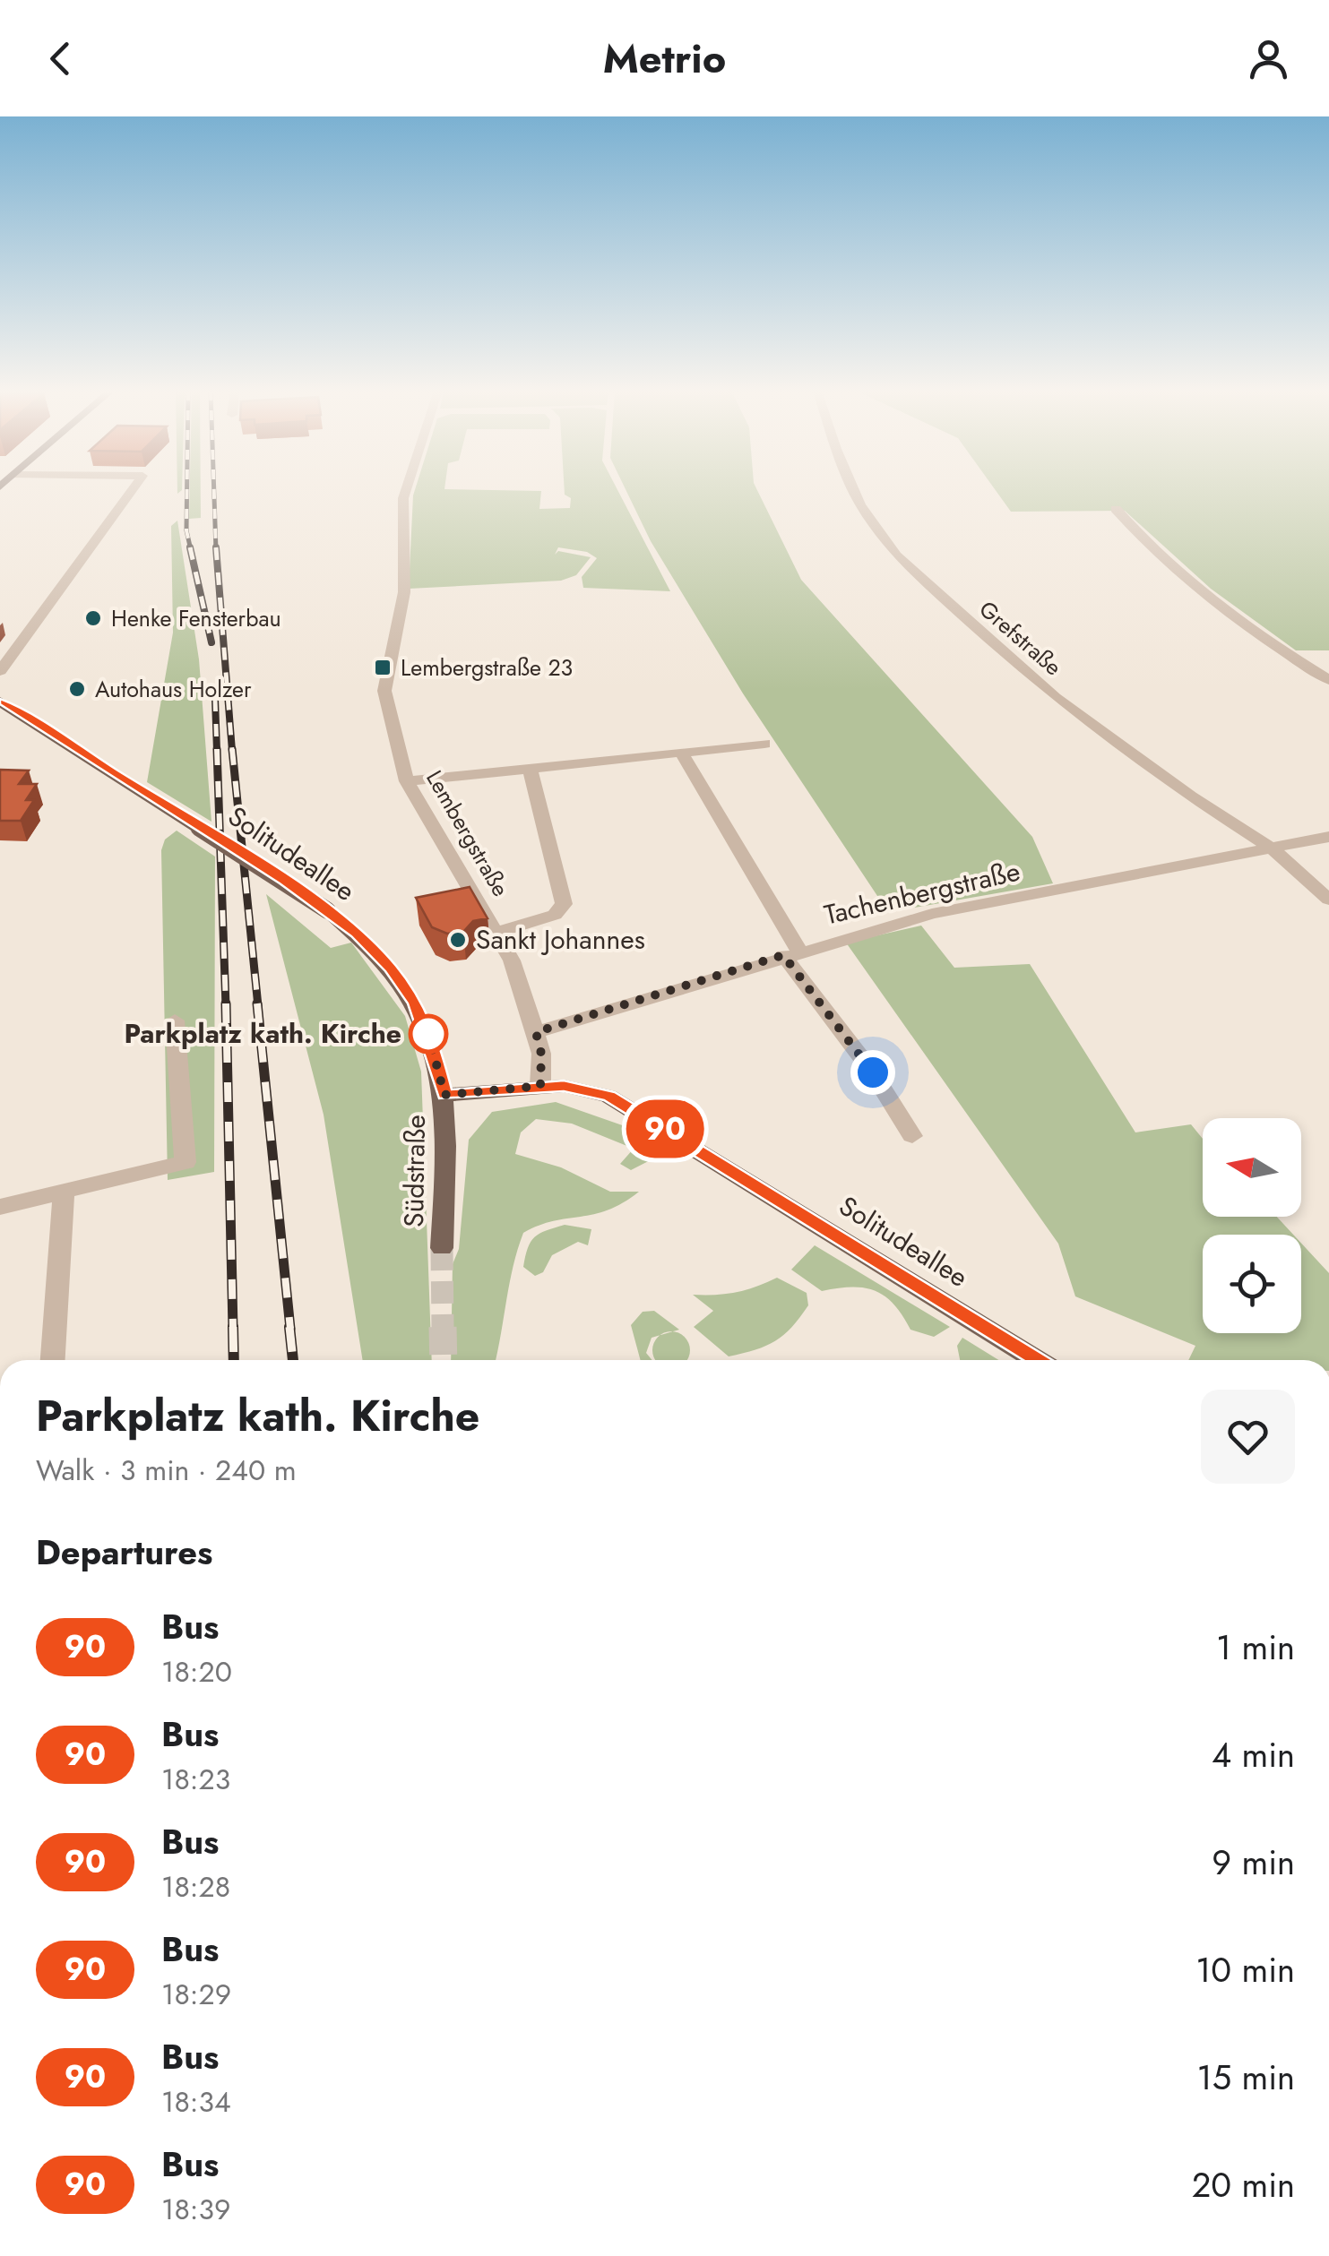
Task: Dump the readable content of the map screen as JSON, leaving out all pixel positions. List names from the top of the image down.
{
  "streets": {
    "main road": ["Solitudeallee", "Südstraße"],
    "street": ["Grefstraße", "Lembergstraße", "Tachenbergstraße"]
  },
  "crossings": [
    ["Grefstraße", "Tachenbergstraße"],
    ["Lembergstraße", "Solitudeallee"],
    ["Lembergstraße", "Tachenbergstraße"],
    ["Solitudeallee", "Südstraße"]
  ],
  "places": {
    "other": [
      "Henke Fensterbau",
      "Autohaus Holzer",
      "Sankt Johannes",
      "Parkplatz kath. Kirche"
    ],
    "transit": ["Lembergstraße 23"]
  },
  "lines": ["bus line 90"],
  "north": "left",
  "page": {
    "header": "Metrio",
    "on_map": "90",
    "heading": [
      ["Parkplatz kath. Kirche", "Walk · 3 min · 240 m"],
      "Departures"
    ],
    "list": [
      {
        "mark": "90",
        "name": "Bus",
        "note": "18:20",
        "value": "1 min"
      },
      {
        "mark": "90",
        "name": "Bus",
        "note": "18:23",
        "value": "4 min"
      },
      {
        "mark": "90",
        "name": "Bus",
        "note": "18:28",
        "value": "9 min"
      },
      {
        "mark": "90",
        "name": "Bus",
        "note": "18:29",
        "value": "10 min"
      },
      {
        "mark": "90",
        "name": "Bus",
        "note": "18:34",
        "value": "15 min"
      },
      {
        "mark": "90",
        "name": "Bus",
        "note": "18:39",
        "value": "20 min"
      }
    ]
  }
}
